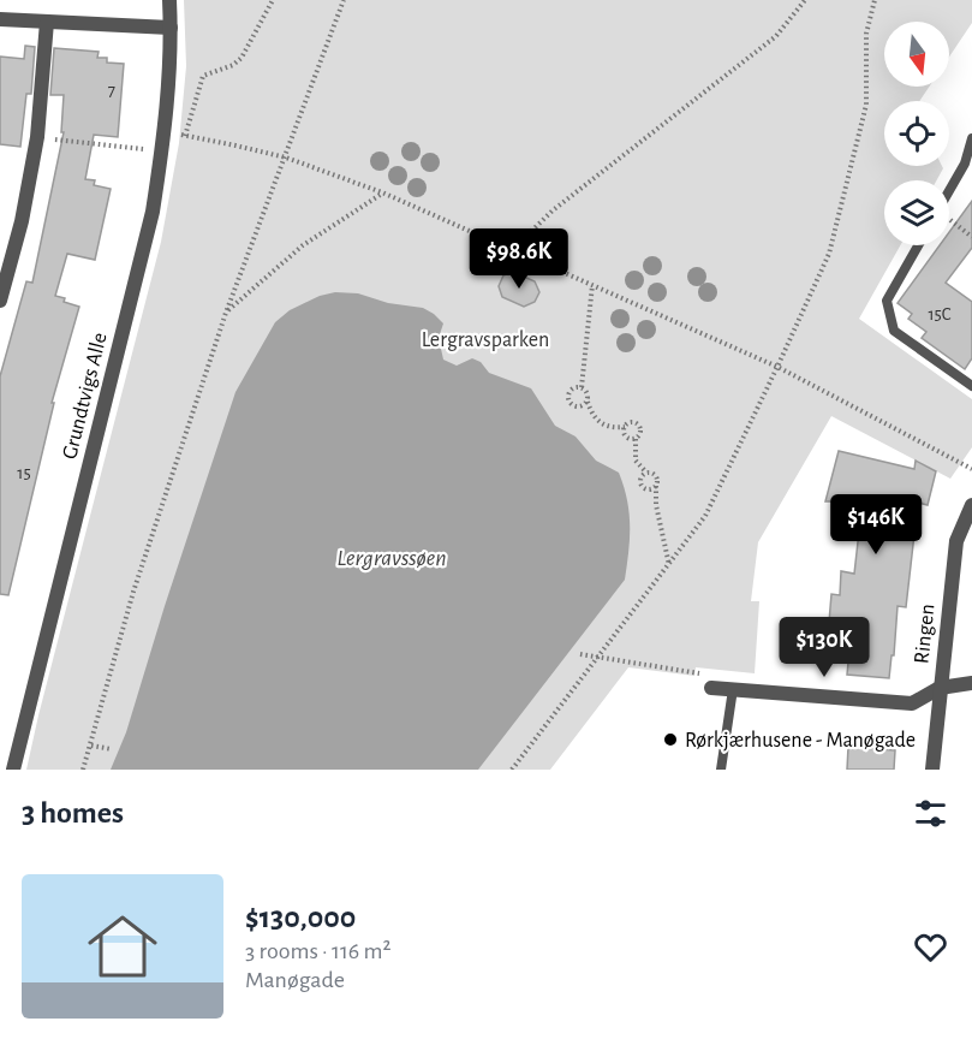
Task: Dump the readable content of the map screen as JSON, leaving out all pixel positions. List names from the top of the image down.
{
  "streets": {
    "street": ["Grundtvigs Alle", "Ringen"]
  },
  "water": ["Lergravssøen"],
  "parks": ["Lergravsparken"],
  "places": ["Rørkjærhusene - Manøgade"],
  "house_numbers": ["7", "15C", "15"],
  "north": "bottom",
  "page": {
    "price": ["$98.6K", "$146K", "$130K"],
    "heading": "3 homes",
    "list": [
      {
        "name": "$130,000",
        "note": "3 rooms · 116 m² · Manøgade"
      }
    ]
  }
}
